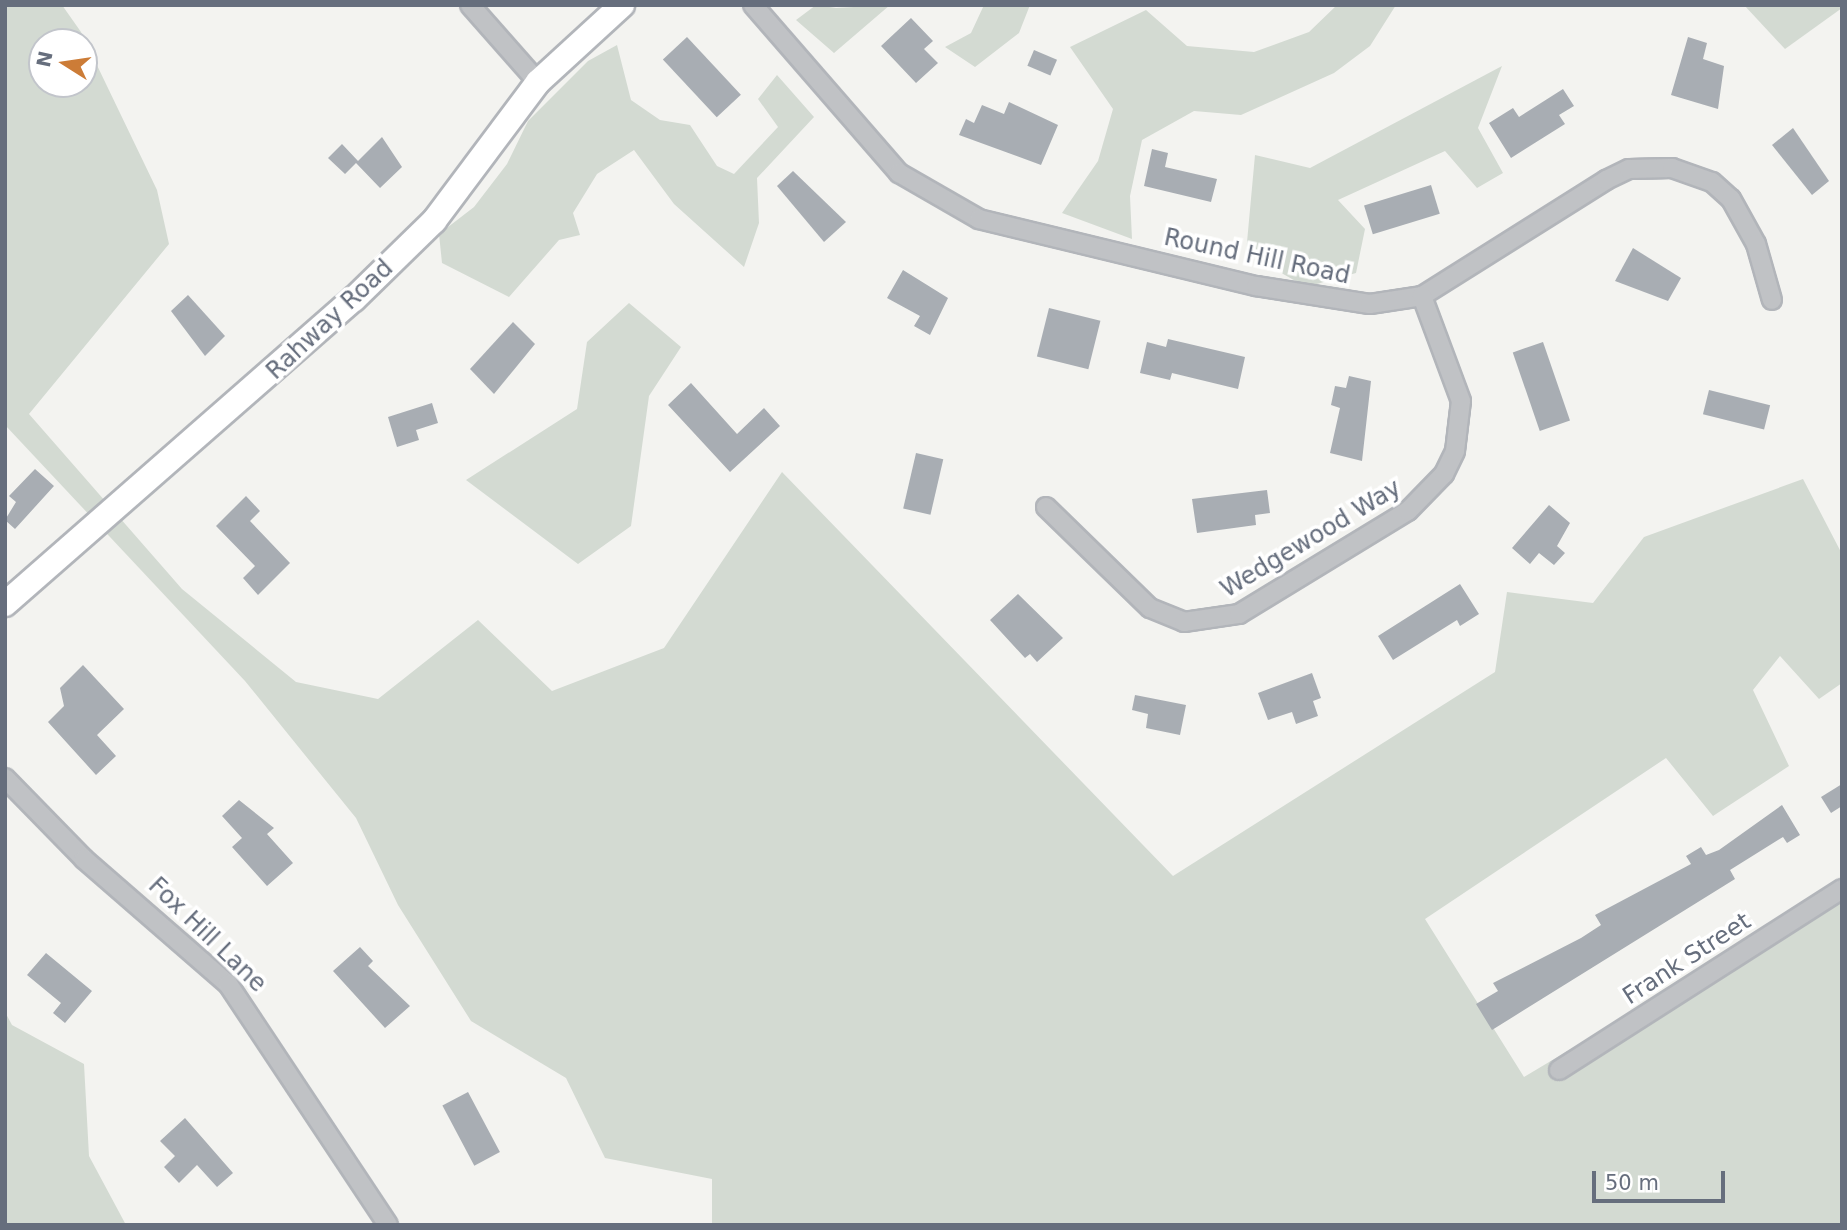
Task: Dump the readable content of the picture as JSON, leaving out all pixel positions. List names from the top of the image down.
{
  "streets": {
    "street": [
      "Round Hill Road",
      "Rahway Road",
      "Wedgewood Way",
      "Fox Hill Lane",
      "Frank Street"
    ]
  },
  "crossings": [
    ["Round Hill Road", "Wedgewood Way"]
  ],
  "scale_bar": "50 m",
  "north": "left"
}
